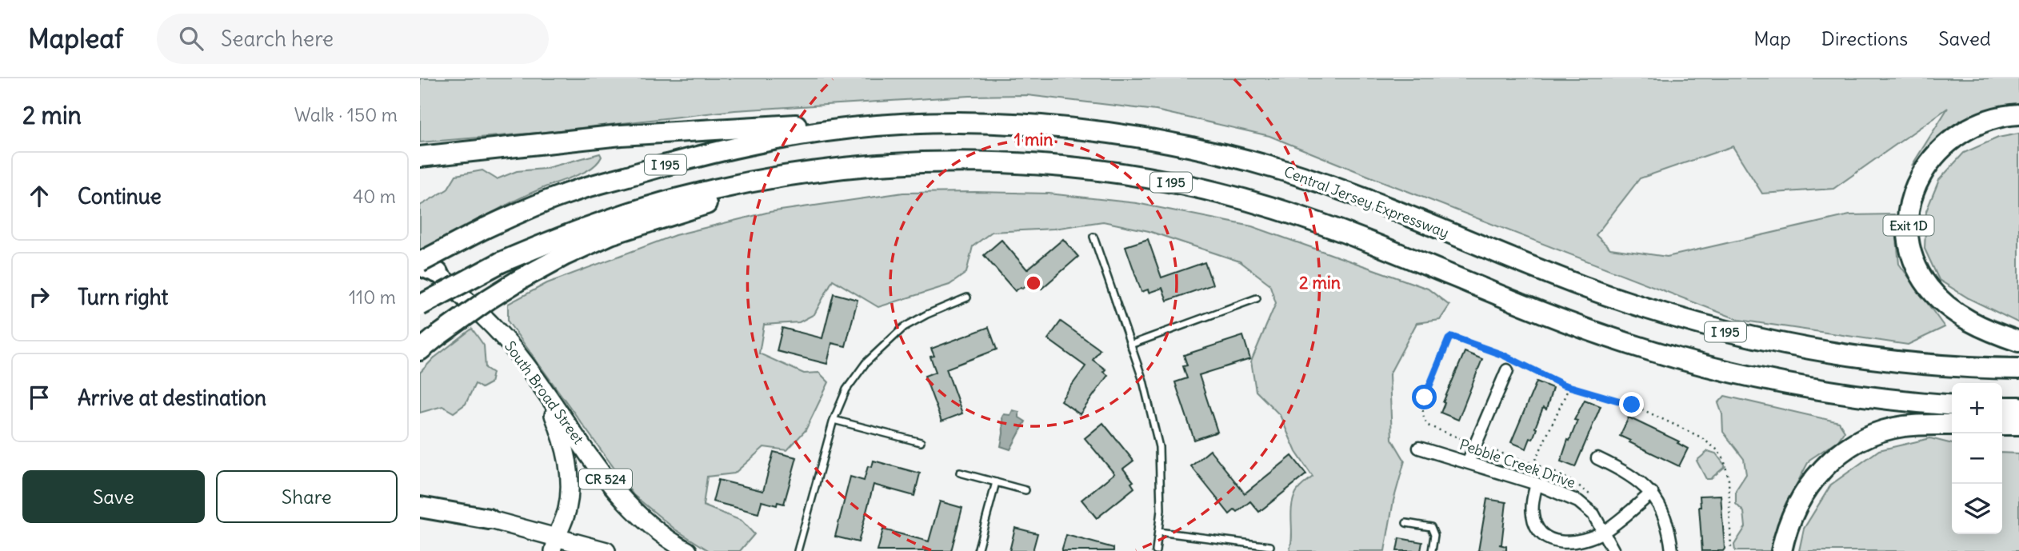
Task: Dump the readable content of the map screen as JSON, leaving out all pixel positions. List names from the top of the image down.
{
  "streets": {
    "highway": ["I 195", "Central Jersey Expressway", "Exit 1D"],
    "main road": ["South Broad Street", "CR 524"],
    "street": ["Pebble Creek Drive"]
  },
  "crossings": [
    ["Central Jersey Expressway", "South Broad Street"]
  ],
  "page": {
    "header": "Mapleaf",
    "search": "Search here",
    "nav": ["Map", "Directions", "Saved"],
    "heading": ["2 min", "Walk · 150 m"],
    "list": [
      ["Continue", "40 m"],
      ["Turn right", "110 m"],
      "Arrive at destination"
    ],
    "map_buttons": ["+", "−"],
    "buttons": ["Save", "Share"]
  },
  "rings": ["1 min", "2 min"]
}
